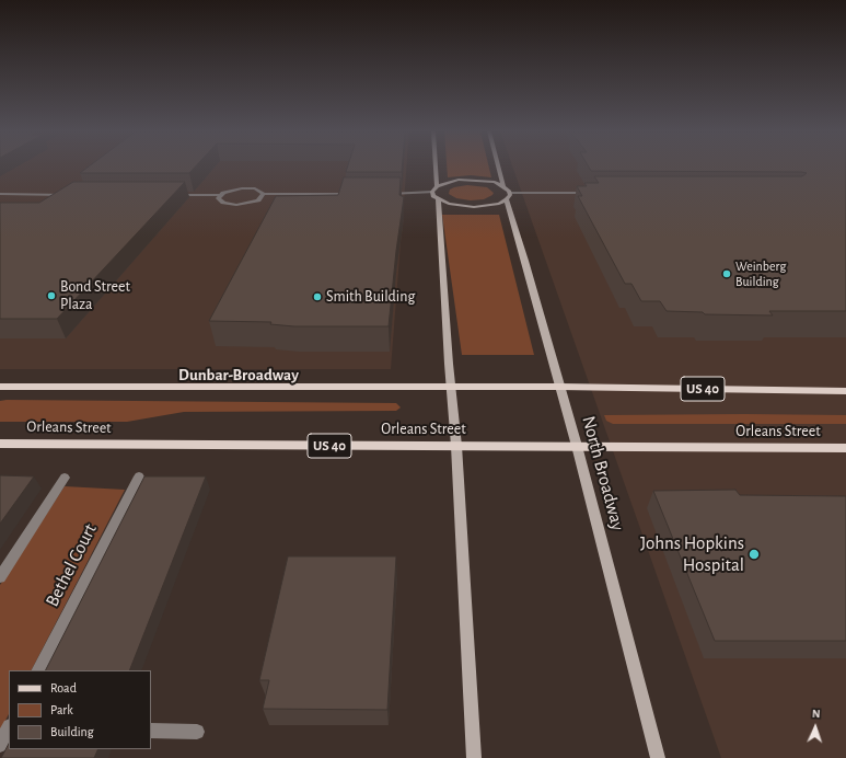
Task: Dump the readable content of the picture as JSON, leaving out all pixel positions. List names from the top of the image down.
{
  "streets": {
    "main road": ["US 40", "Orleans Street", "North Broadway"],
    "street": ["Bethel Court"]
  },
  "crossings": [
    ["US 40", "North Broadway"],
    ["Orleans Street", "North Broadway"]
  ],
  "districts": ["Dunbar-Broadway"],
  "places": [
    "Weinberg Building",
    "Bond Street Plaza",
    "Smith Building",
    "Johns Hopkins Hospital"
  ],
  "legend": ["Road", "Park", "Building"],
  "north": "top"
}
